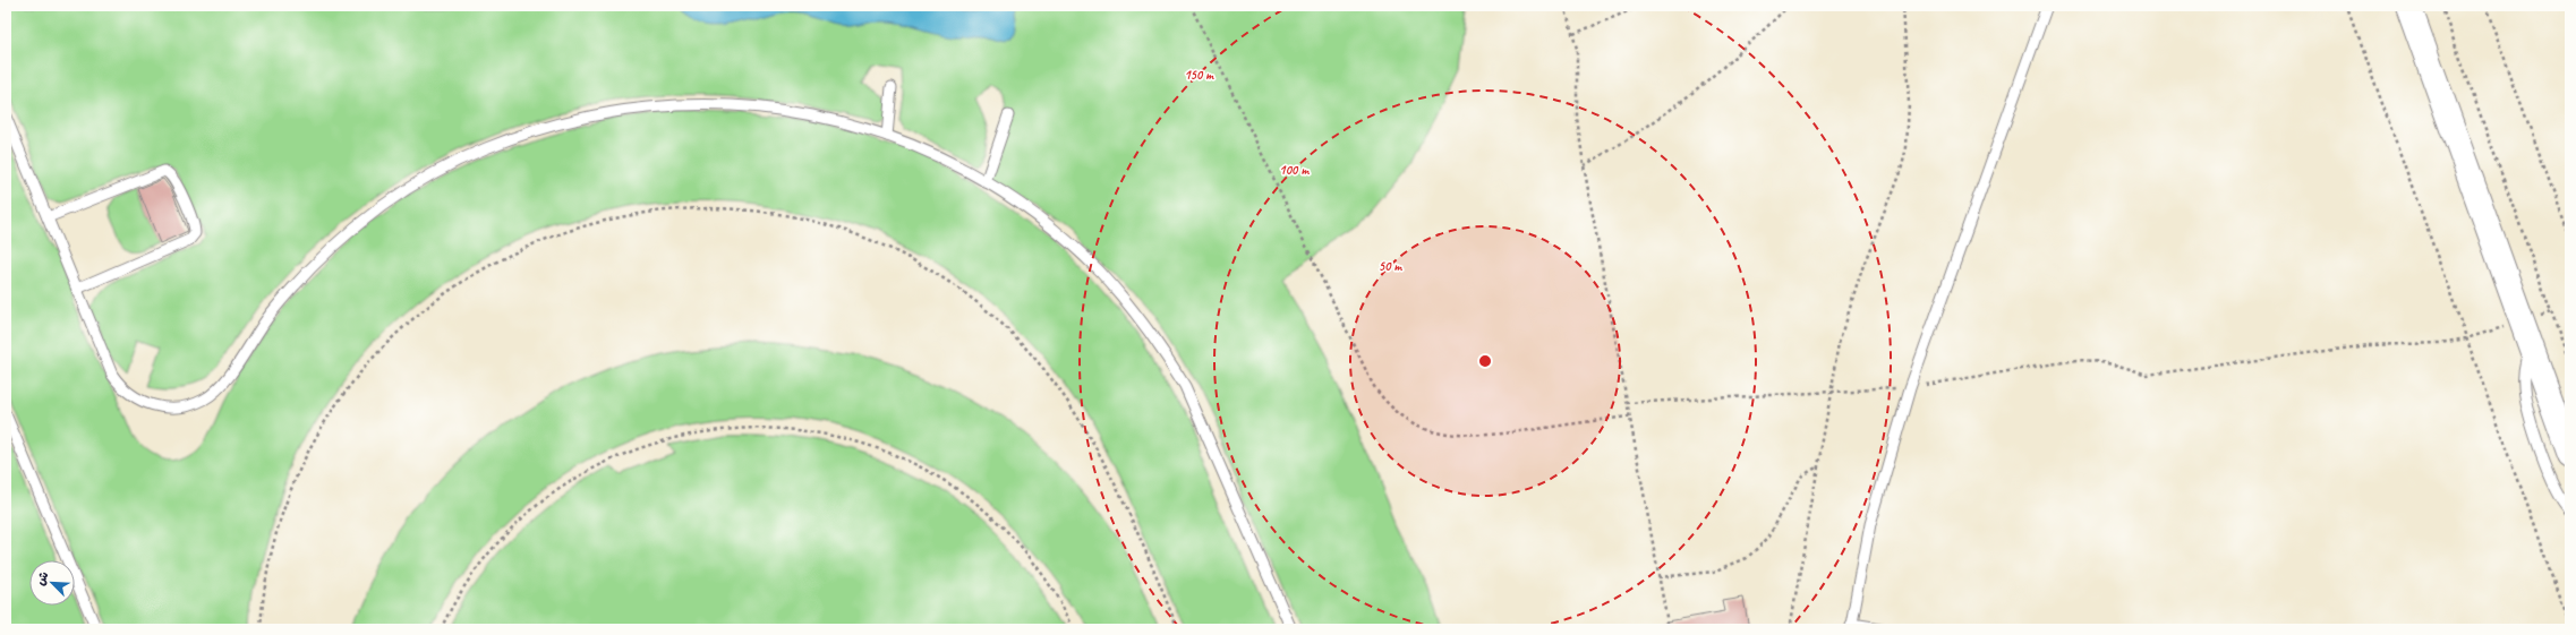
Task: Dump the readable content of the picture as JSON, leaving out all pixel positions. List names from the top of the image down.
{
  "north": "top left",
  "rings": ["150 m", "100 m", "50 m"]
}
